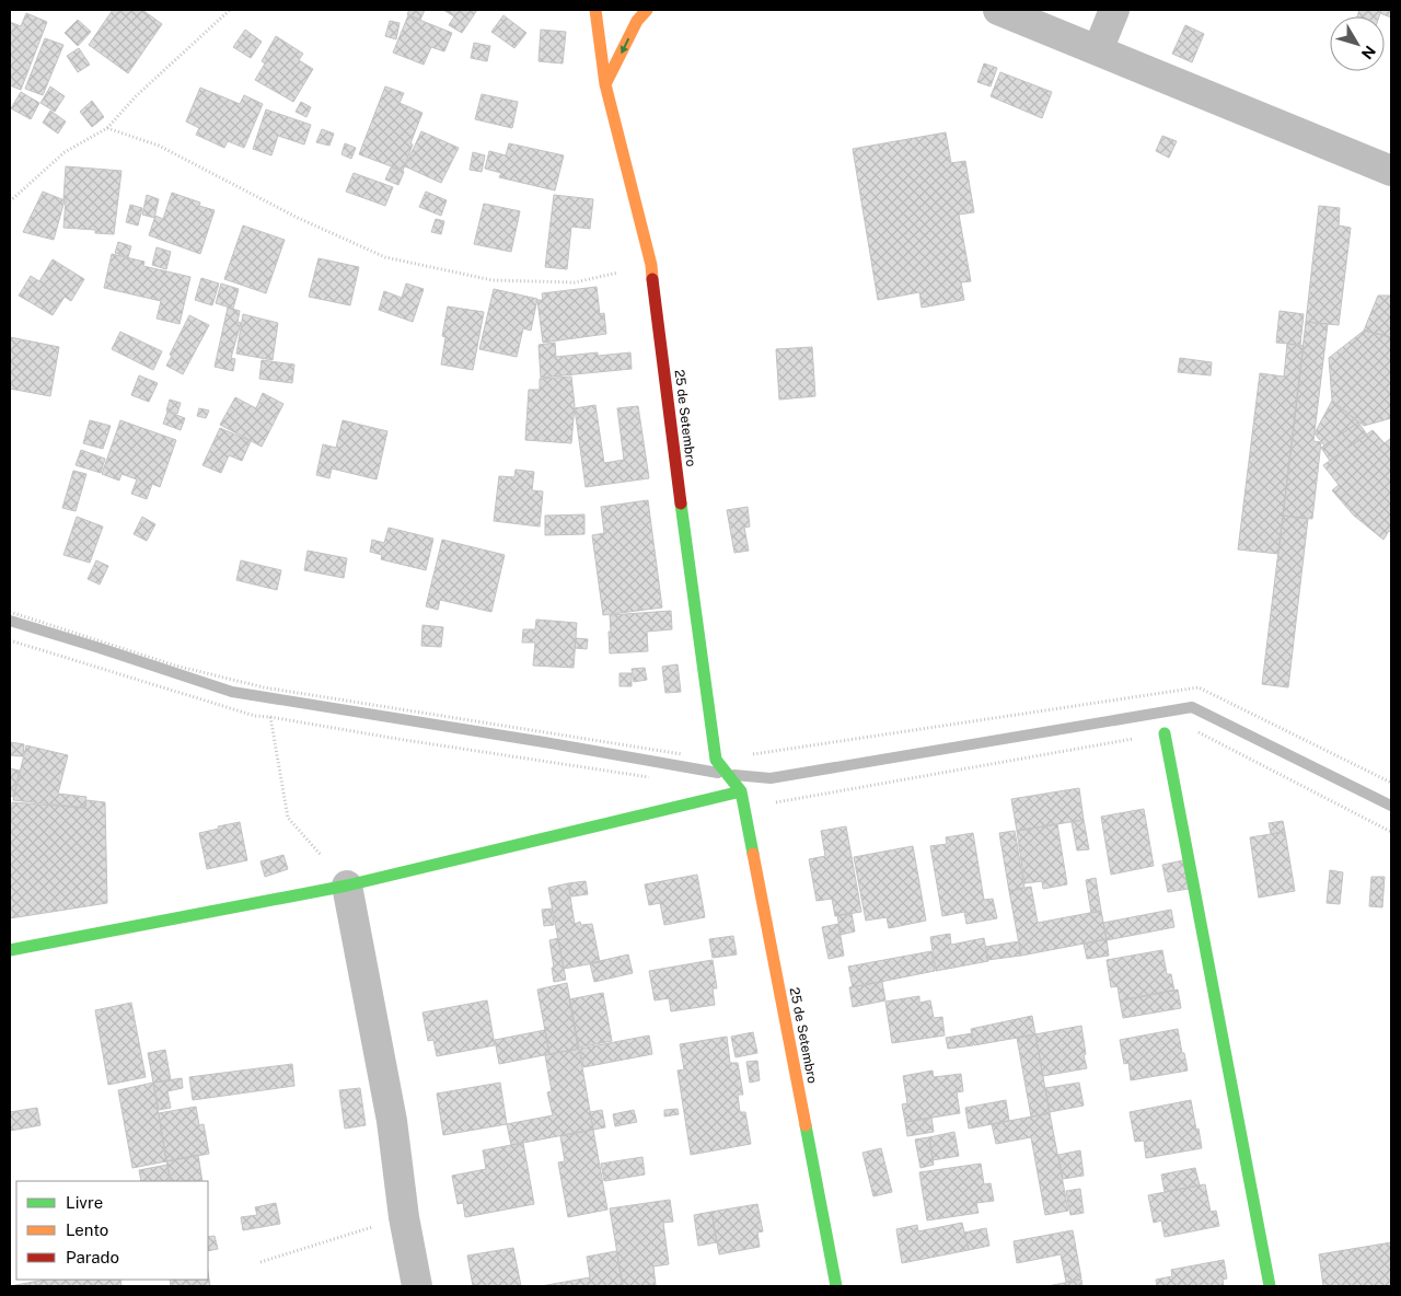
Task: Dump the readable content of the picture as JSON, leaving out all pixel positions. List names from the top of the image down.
{
  "streets": {
    "street": ["25 de Setembro"]
  },
  "legend": ["Livre", "Lento", "Parado"],
  "north": "bottom right"
}
